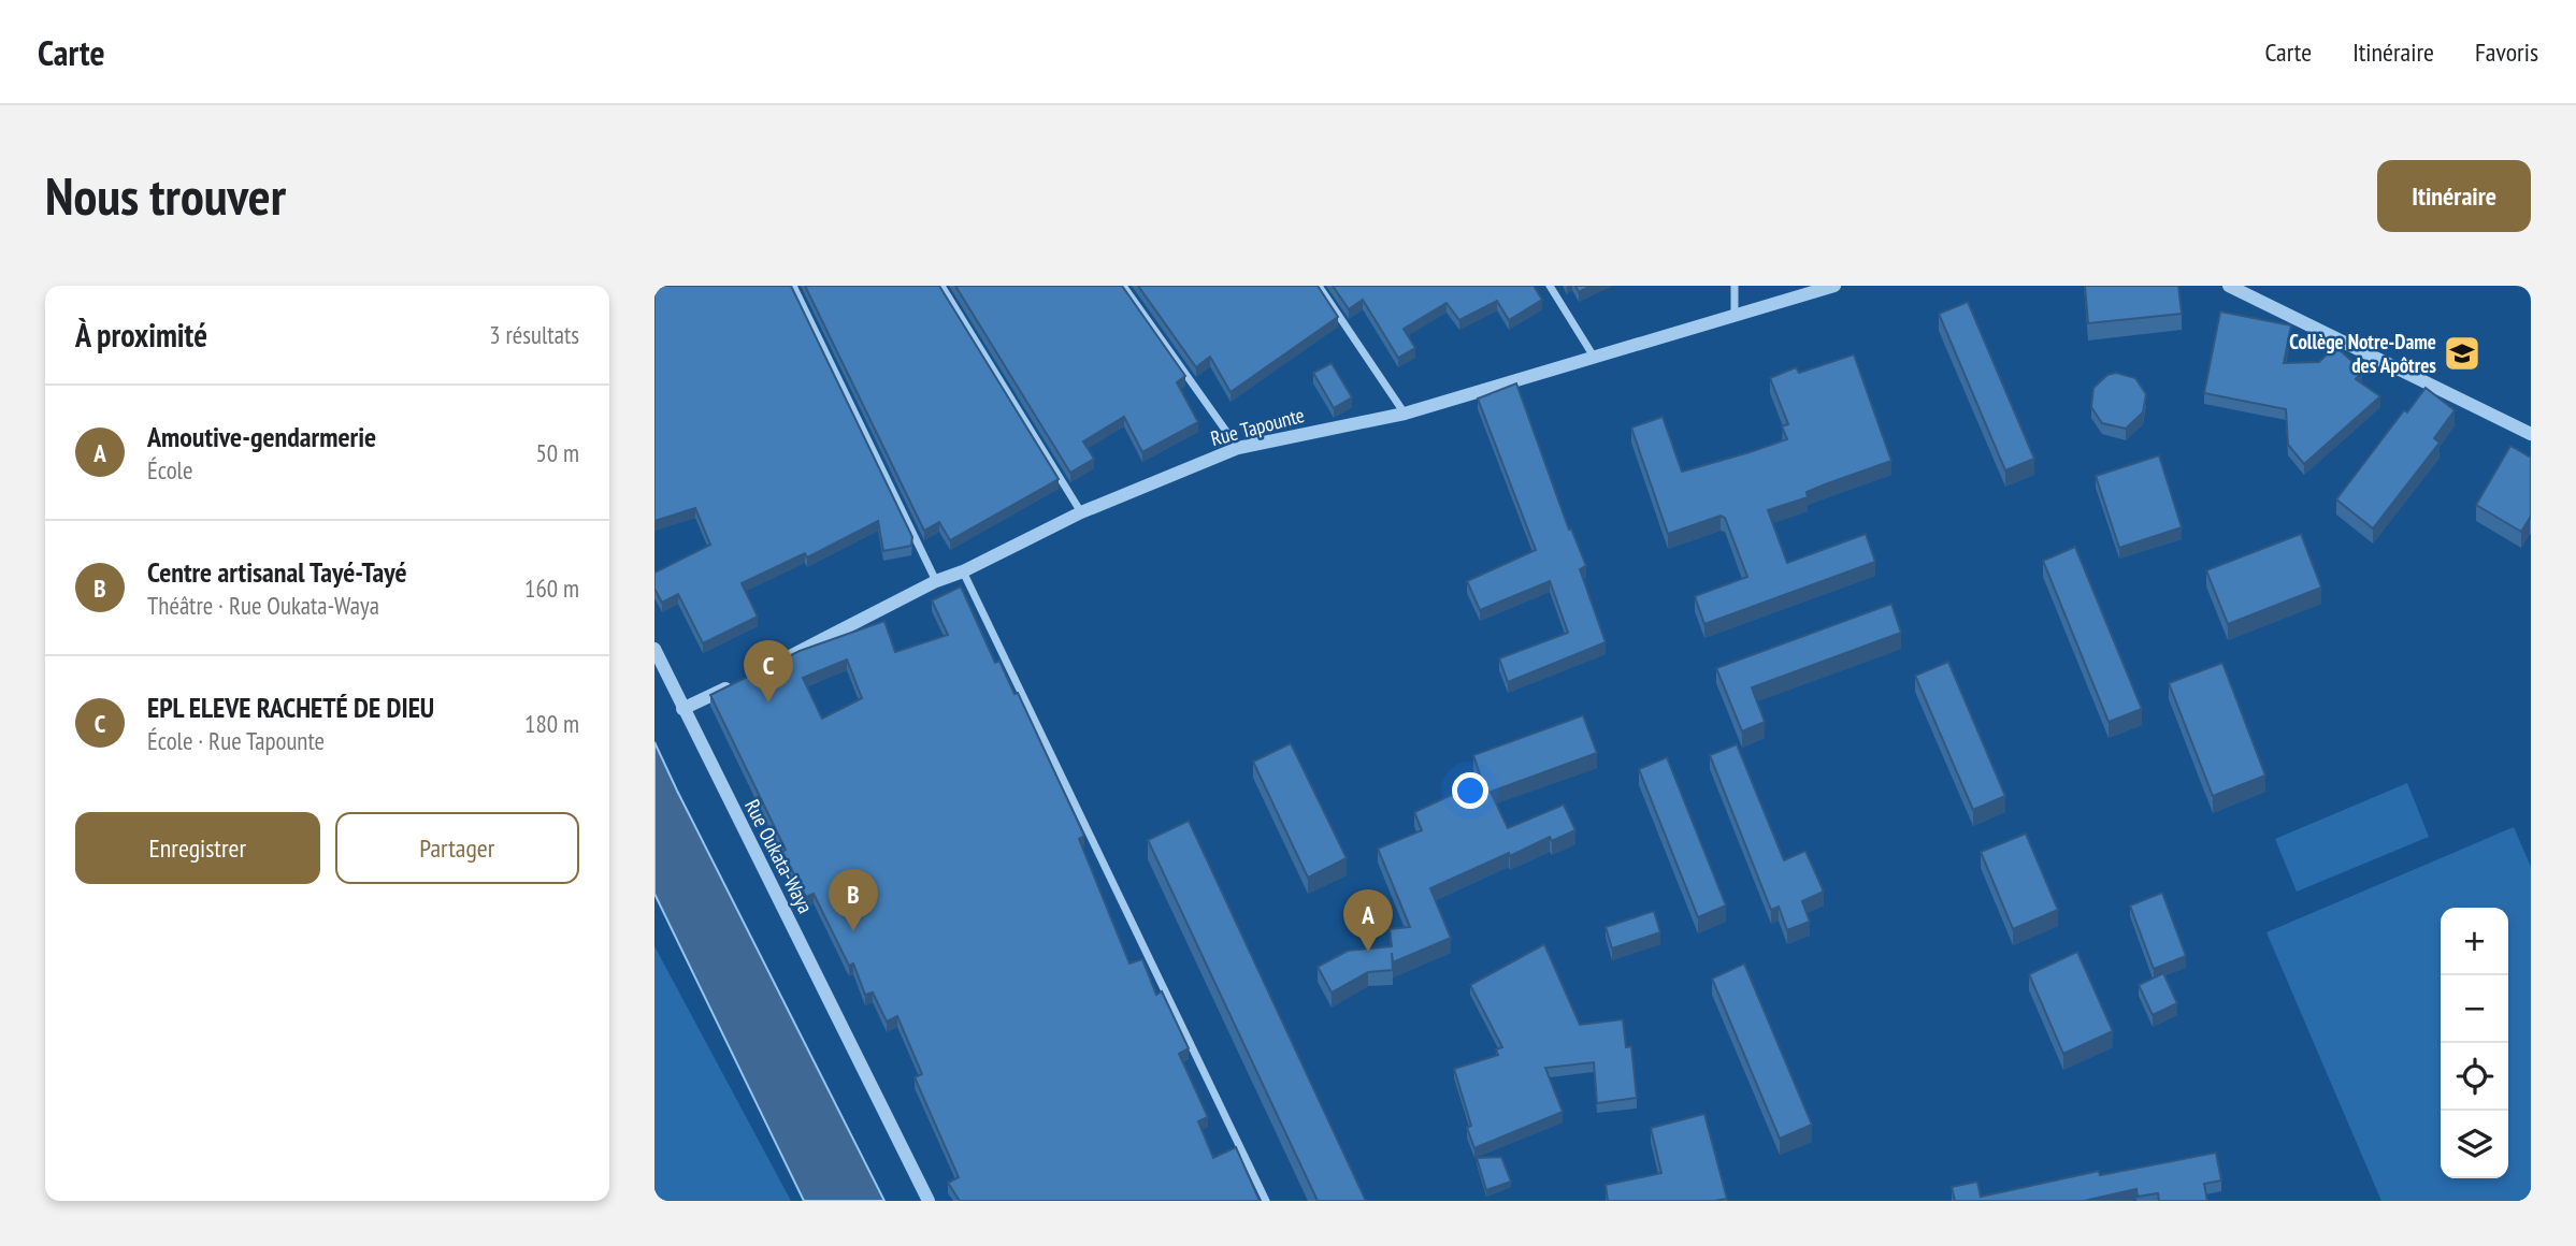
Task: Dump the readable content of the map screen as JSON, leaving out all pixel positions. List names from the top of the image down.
{
  "streets": {
    "street": ["Rue Tapounte", "Rue Oukata-Waya"]
  },
  "places": {
    "school or university": ["Collège Notre-Dame des Apôtres"]
  },
  "page": {
    "header": "Carte",
    "nav": ["Carte", "Itinéraire", "Favoris"],
    "buttons": [
      "Itinéraire",
      ["Enregistrer", "Partager"]
    ],
    "title": "Nous trouver",
    "heading": ["À proximité", "3 résultats"],
    "list": [
      {
        "mark": "A",
        "name": "Amoutive-gendarmerie",
        "note": "École",
        "value": "50 m"
      },
      {
        "mark": "B",
        "name": "Centre artisanal Tayé-Tayé",
        "note": "Théâtre · Rue Oukata-Waya",
        "value": "160 m"
      },
      {
        "mark": "C",
        "name": "EPL ELEVE RACHETÉ DE DIEU",
        "note": "École · Rue Tapounte",
        "value": "180 m"
      }
    ],
    "pins": ["C", "B", "A"],
    "map_buttons": ["+", "−"]
  }
}
